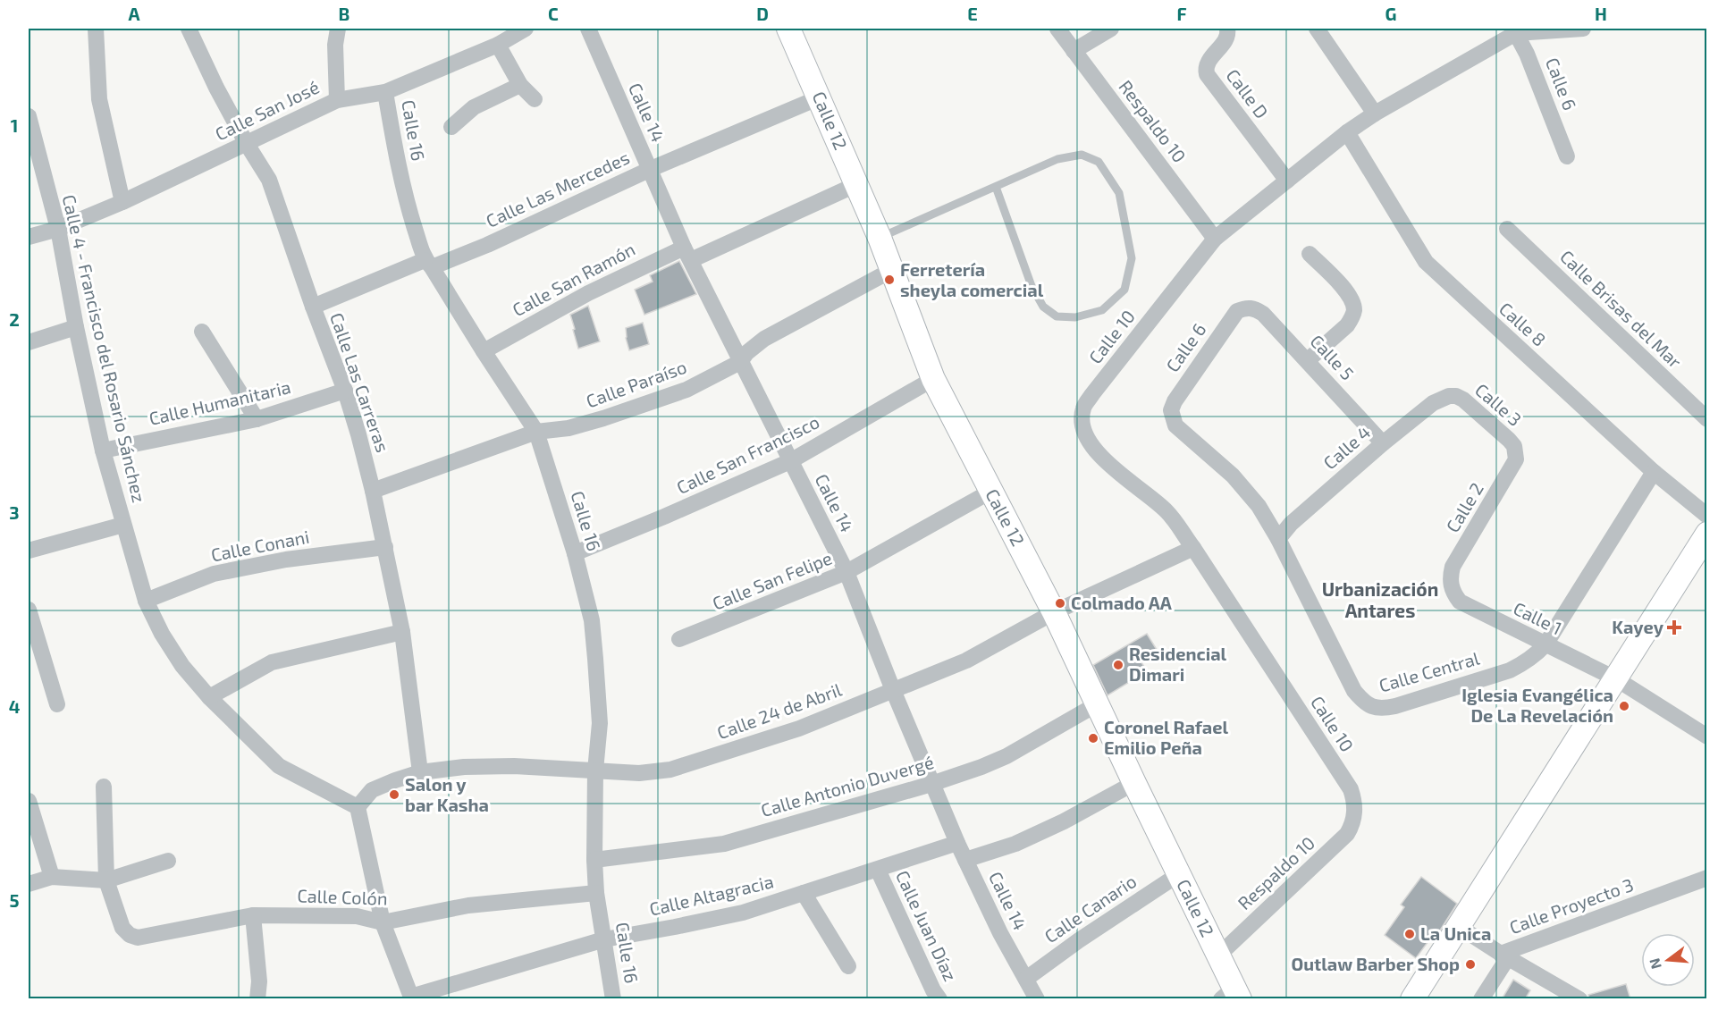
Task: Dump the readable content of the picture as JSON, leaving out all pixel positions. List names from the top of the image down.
{
  "streets": {
    "main road": ["Calle 12"],
    "street": [
      "Calle 6",
      "Calle D",
      "Calle San José",
      "Calle 14",
      "Respaldo 10",
      "Calle 16",
      "Calle Las Mercedes",
      "Calle San Ramón",
      "Calle Brisas del Mar",
      "Calle 8",
      "Calle 10",
      "Calle 4 - Francisco del Rosario Sánchez",
      "Calle 5",
      "Calle Las Carreras",
      "Calle Paraíso",
      "Calle Humanitaria",
      "Calle 3",
      "Calle 4",
      "Calle San Francisco",
      "Calle 2",
      "Calle Conani",
      "Calle San Felipe",
      "Calle 1",
      "Calle Central",
      "Calle 24 de Abril",
      "Calle Antonio Duvergé",
      "Calle Altagracia",
      "Calle Colón",
      "Calle Proyecto 3",
      "Calle Canario",
      "Calle Juan Díaz"
    ]
  },
  "crossings": [
    ["Calle 6", "Calle 10"],
    ["Calle 6", "Calle 5"],
    ["Calle 6", "Calle Central"],
    ["Calle D", "Calle 10"],
    ["Calle San José", "Calle 16"],
    ["Calle San José", "Calle 4 - Francisco del Rosario Sánchez"],
    ["Calle San José", "Calle Las Carreras"],
    ["Calle 14", "Calle Las Mercedes"],
    ["Calle 14", "Calle San Ramón"],
    ["Calle 14", "Calle Paraíso"],
    ["Calle 14", "Calle San Francisco"],
    ["Calle 14", "Calle San Felipe"],
    ["Calle 14", "Calle 24 de Abril"],
    ["Calle 14", "Calle Antonio Duvergé"],
    ["Calle 14", "Calle Altagracia"],
    ["Calle 14", "Calle Canario"],
    ["Calle 12", "Respaldo 10"],
    ["Calle 12", "Calle Las Mercedes"],
    ["Calle 12", "Calle San Ramón"],
    ["Calle 12", "Calle Paraíso"],
    ["Calle 12", "Calle San Francisco"],
    ["Calle 12", "Calle San Felipe"],
    ["Calle 12", "Calle 24 de Abril"],
    ["Calle 12", "Calle Antonio Duvergé"],
    ["Calle 12", "Calle Canario"],
    ["Respaldo 10", "Calle 10"],
    ["Calle 16", "Calle Las Mercedes"],
    ["Calle 16", "Calle San Ramón"],
    ["Calle 16", "Calle Paraíso"],
    ["Calle 16", "Calle San Francisco"],
    ["Calle 16", "Calle 24 de Abril"],
    ["Calle 16", "Calle Antonio Duvergé"],
    ["Calle 16", "Calle Altagracia"],
    ["Calle 16", "Calle Colón"],
    ["Calle Las Mercedes", "Calle Las Carreras"],
    ["Calle 8", "Calle 10"],
    ["Calle 8", "Calle Central"],
    ["Calle 10", "Calle 24 de Abril"],
    ["Calle 4 - Francisco del Rosario Sánchez", "Calle Humanitaria"],
    ["Calle 4 - Francisco del Rosario Sánchez", "Calle Conani"],
    ["Calle 4 - Francisco del Rosario Sánchez", "Calle 24 de Abril"],
    ["Calle 5", "Calle 4"],
    ["Calle Las Carreras", "Calle Paraíso"],
    ["Calle Las Carreras", "Calle Humanitaria"],
    ["Calle Las Carreras", "Calle Conani"],
    ["Calle Las Carreras", "Calle 24 de Abril"],
    ["Calle 3", "Calle 4"],
    ["Calle 3", "Calle 2"],
    ["Calle 4", "Calle Central"],
    ["Calle 2", "Calle 1"],
    ["Calle 1", "Calle Central"],
    ["Calle Altagracia", "Calle Juan Díaz"]
  ],
  "districts": ["Urbanización Antares"],
  "places": {
    "other": [
      "Ferretería sheyla comercial",
      "Colmado AA",
      "Residencial Dimari",
      "Iglesia Evangélica De La Revelación",
      "Coronel Rafael Emilio Peña",
      "Salon y bar Kasha",
      "La Unica",
      "Outlaw Barber Shop"
    ],
    "health": ["Kayey"]
  },
  "north": "left",
  "grid": {
    "columns": [
      "A",
      "B",
      "C",
      "D",
      "E",
      "F",
      "G",
      "H"
    ],
    "rows": [
      "1",
      "2",
      "3",
      "4",
      "5"
    ]
  }
}
